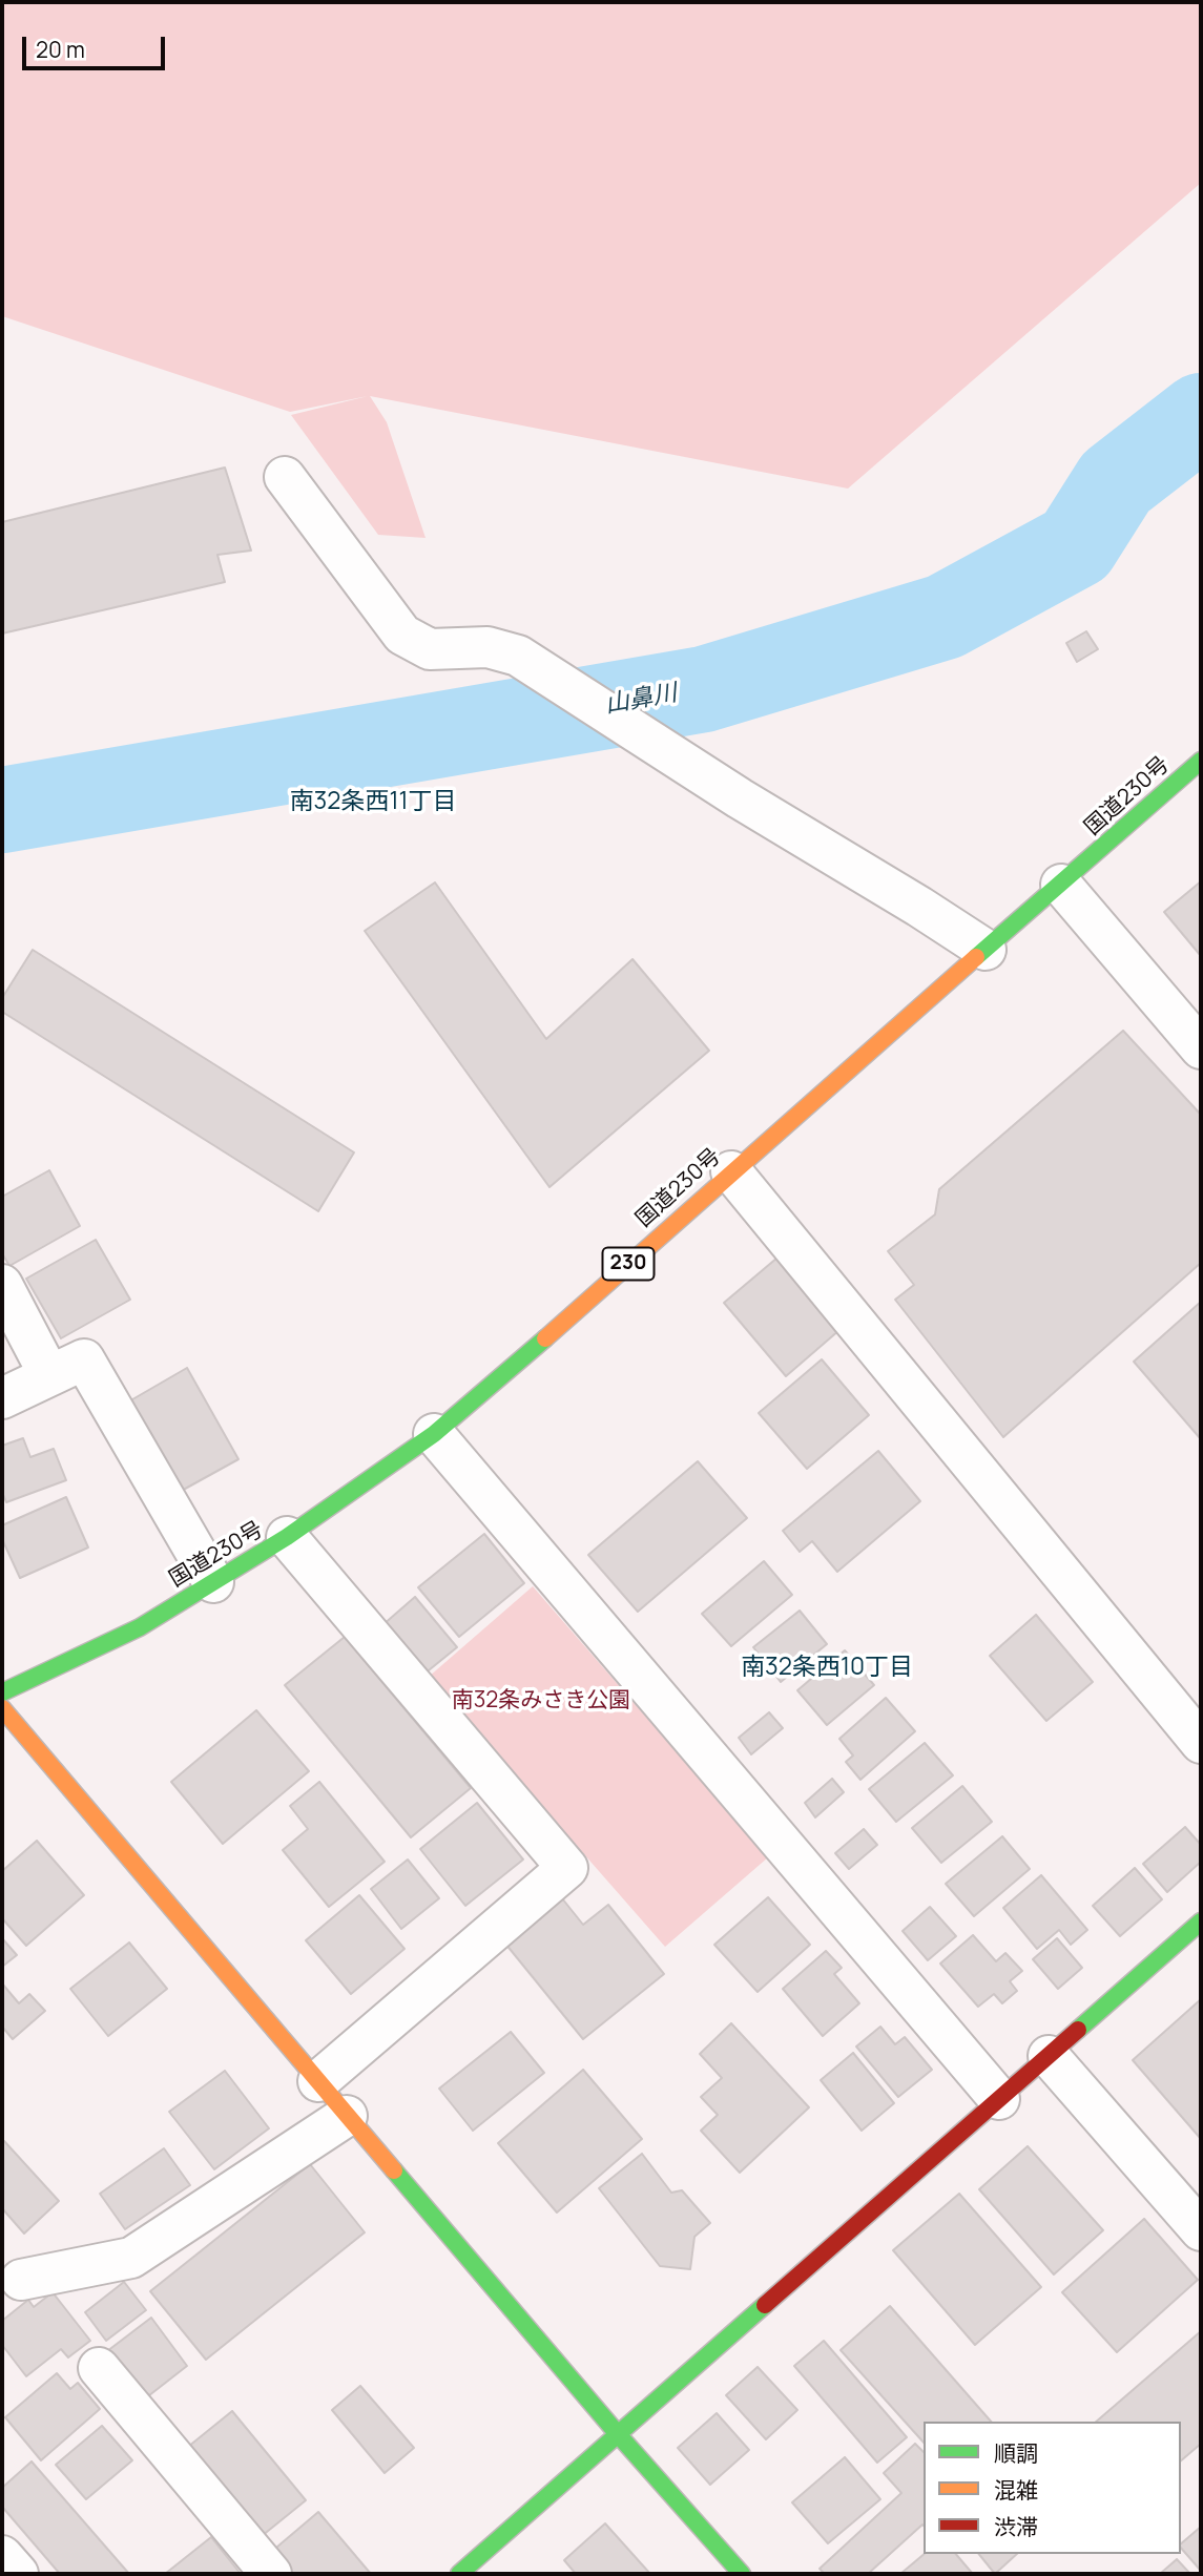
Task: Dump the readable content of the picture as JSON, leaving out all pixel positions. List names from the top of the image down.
{
  "streets": {
    "main road": ["国道230号", "230"]
  },
  "districts": ["南32条西11丁目", "南32条西10丁目"],
  "water": ["山鼻川"],
  "parks": ["南32条みさき公園"],
  "legend": ["順調", "混雑", "渋滞"],
  "scale_bar": "20 m"
}
